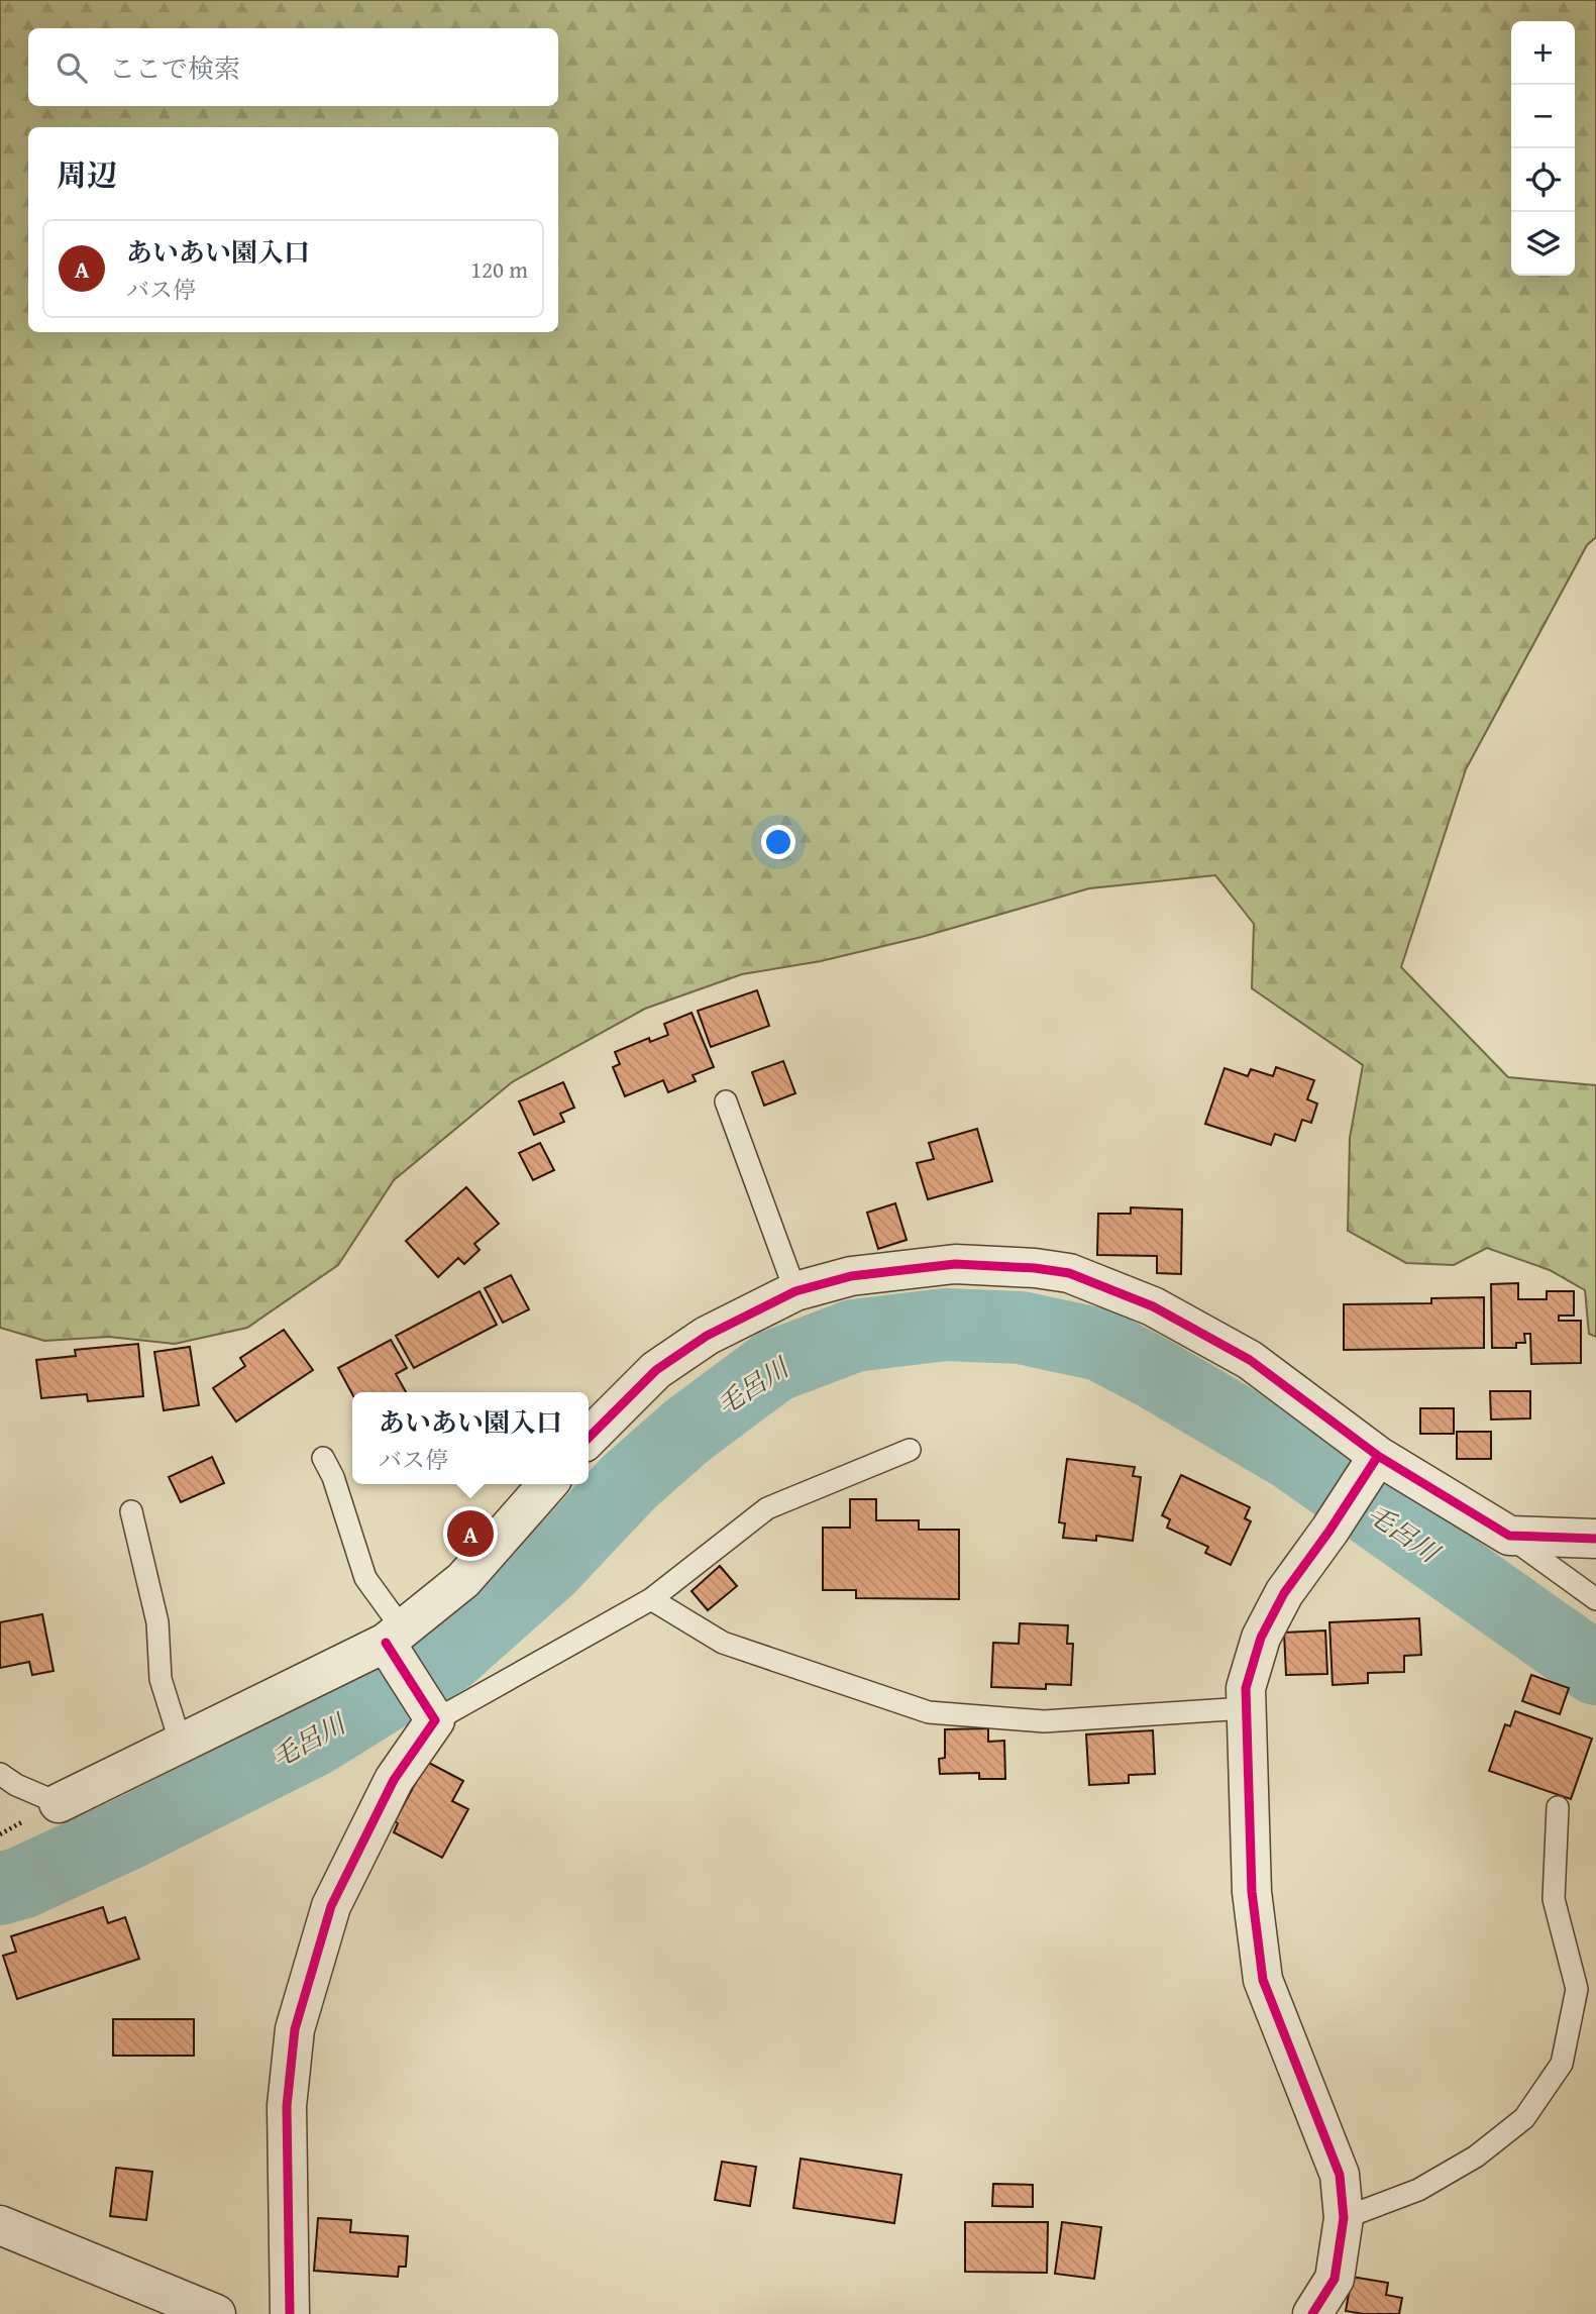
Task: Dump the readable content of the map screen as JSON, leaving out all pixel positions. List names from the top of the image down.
{
  "water": ["毛呂川"],
  "page": {
    "map_buttons": ["+", "−"],
    "search": "ここで検索",
    "heading": "周辺",
    "list": [
      {
        "mark": "A",
        "name": "あいあい園入口",
        "note": "バス停",
        "value": "120 m"
      }
    ],
    "popup": ["あいあい園入口", "バス停"],
    "pins": "A"
  }
}
